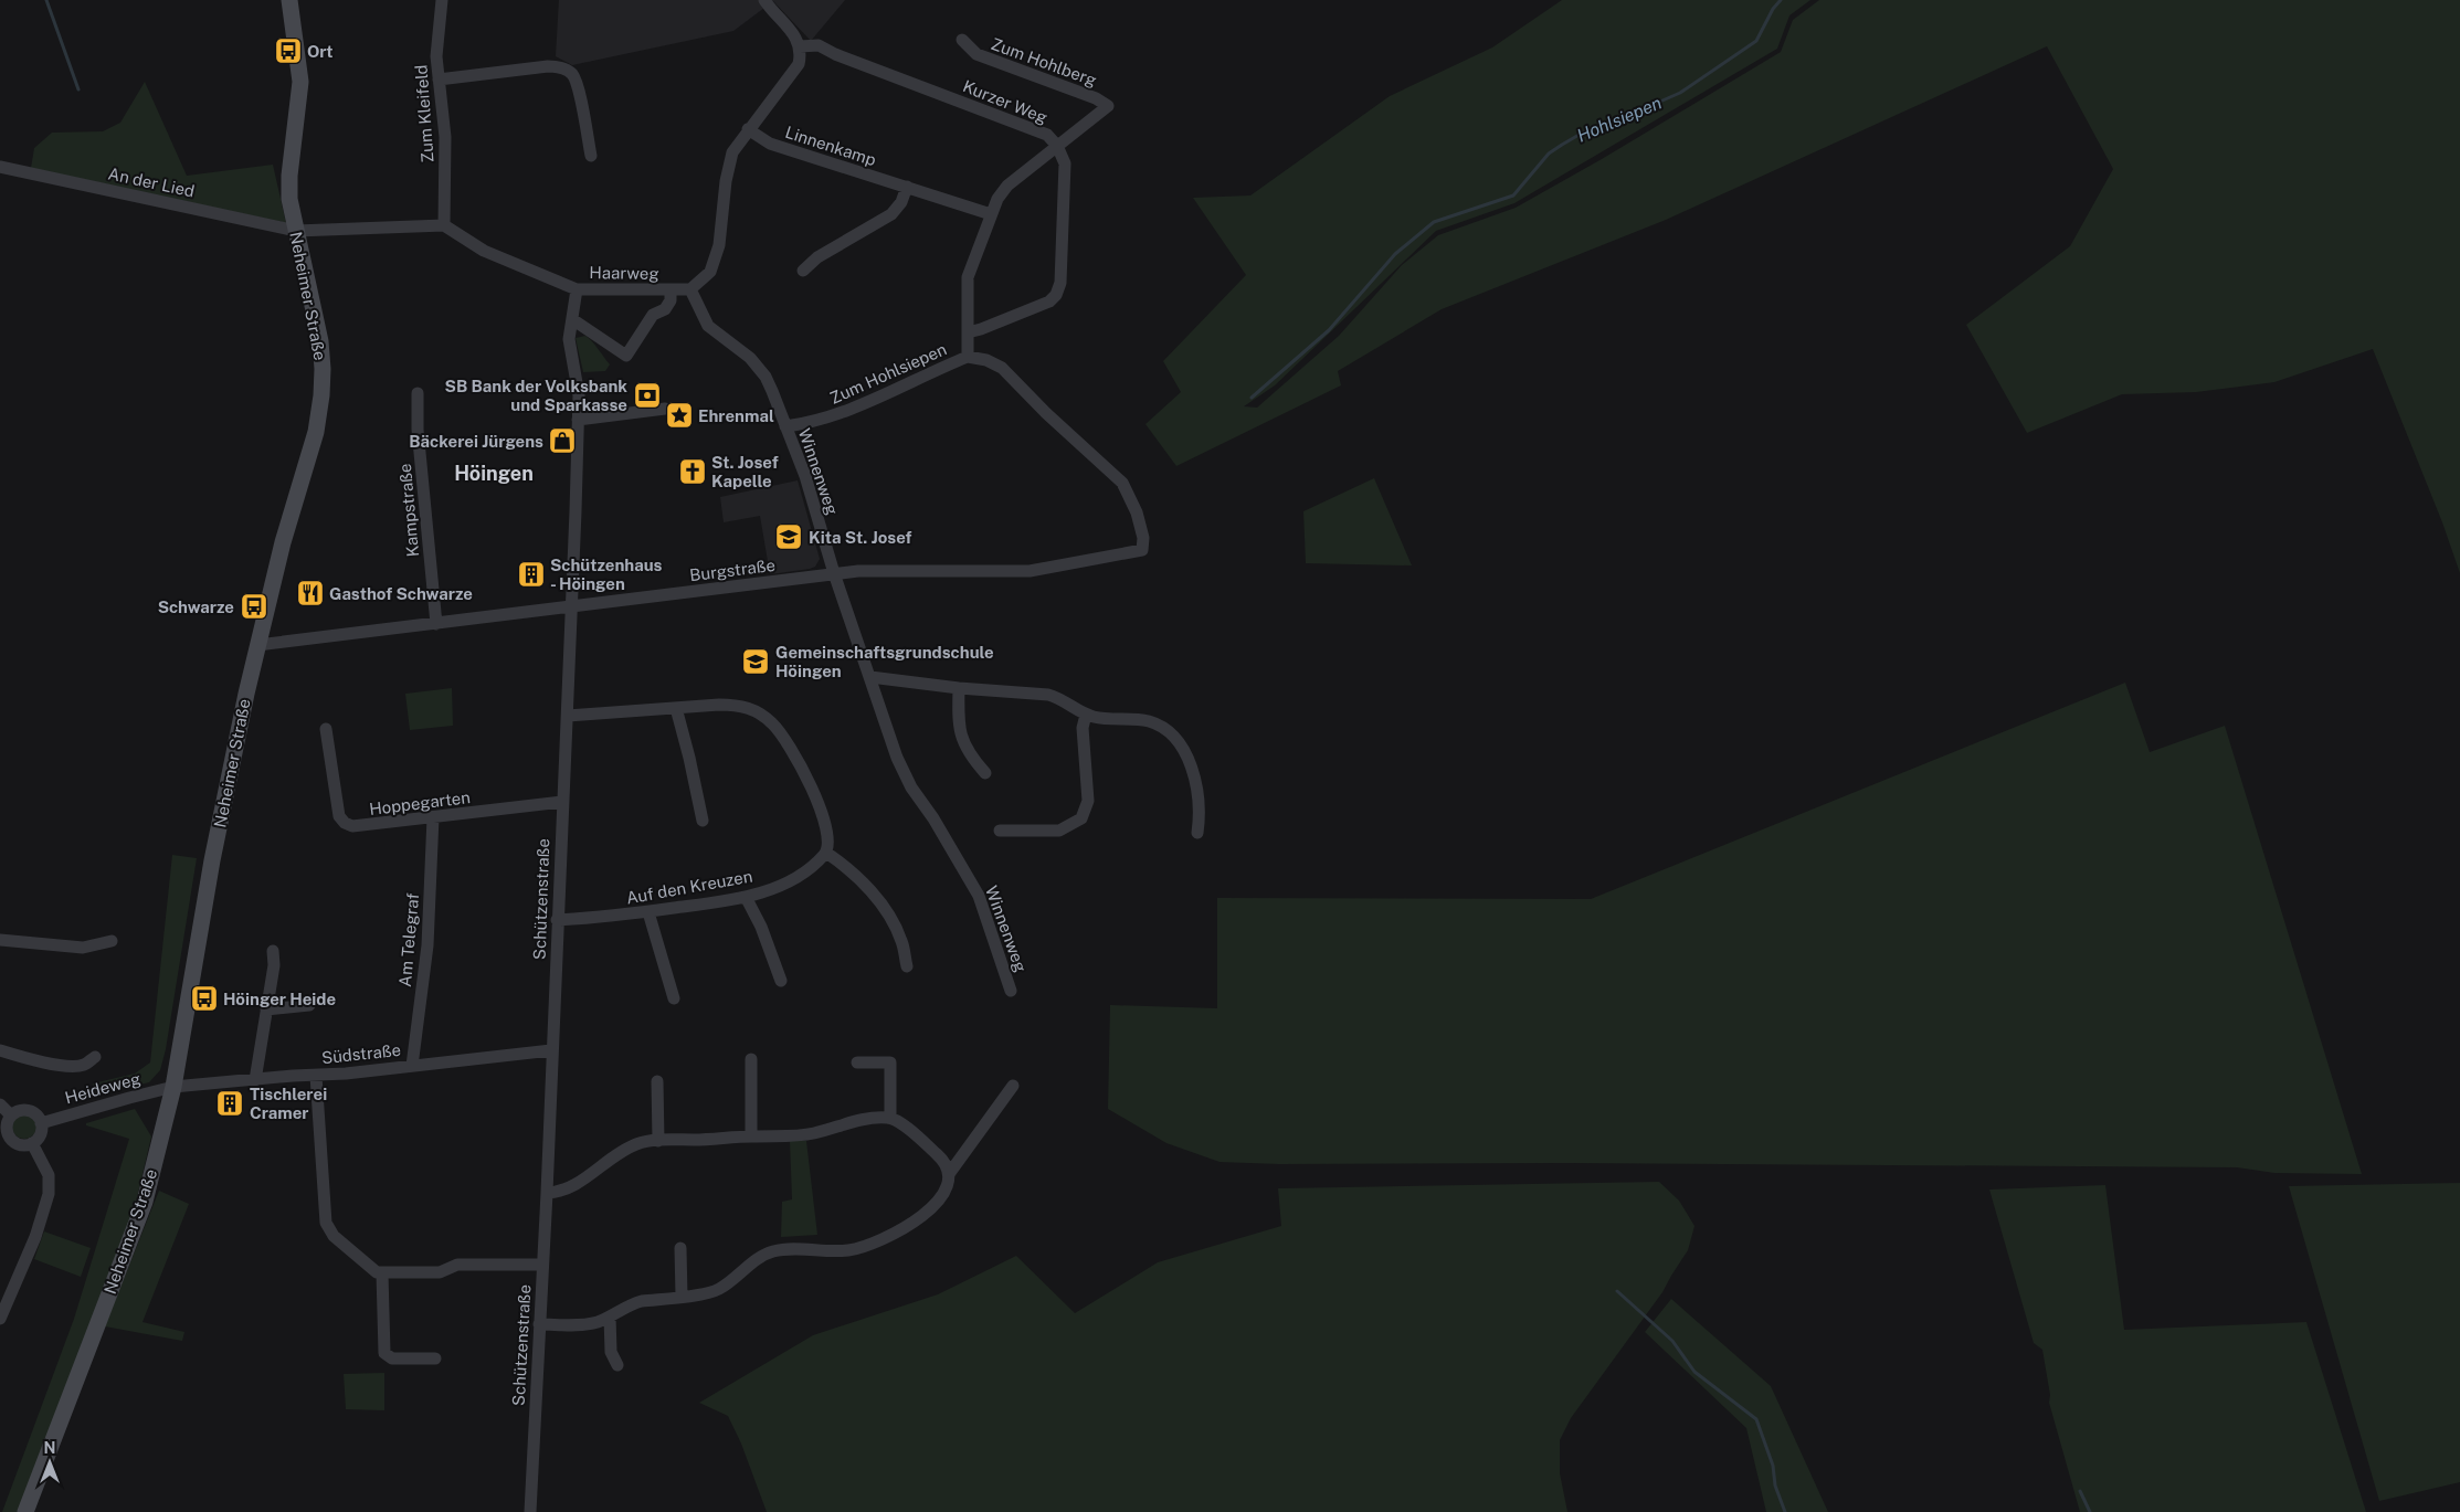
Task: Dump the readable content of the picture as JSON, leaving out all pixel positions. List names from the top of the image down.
{
  "streets": {
    "main road": ["Neheimer Straße"],
    "street": [
      "Zum Hohlberg",
      "Kurzer Weg",
      "Zum Kleifeld",
      "Linnenkamp",
      "An der Lied",
      "Haarweg",
      "Zum Hohlsiepen",
      "Winnenweg",
      "Kampstraße",
      "Burgstraße",
      "Hoppegarten",
      "Auf den Kreuzen",
      "Schützenstraße",
      "Am Telegraf",
      "Südstraße",
      "Heideweg"
    ]
  },
  "crossings": [
    ["Zum Hohlberg", "Kurzer Weg"],
    ["Zum Hohlberg", "Linnenkamp"],
    ["Zum Hohlberg", "Zum Hohlsiepen"],
    ["Zum Kleifeld", "Haarweg"],
    ["An der Lied", "Neheimer Straße"],
    ["Haarweg", "Winnenweg"],
    ["Haarweg", "Schützenstraße"],
    ["Neheimer Straße", "Burgstraße"],
    ["Neheimer Straße", "Südstraße"],
    ["Neheimer Straße", "Heideweg"],
    ["Zum Hohlsiepen", "Winnenweg"],
    ["Zum Hohlsiepen", "Burgstraße"],
    ["Winnenweg", "Burgstraße"],
    ["Kampstraße", "Burgstraße"],
    ["Burgstraße", "Schützenstraße"],
    ["Hoppegarten", "Schützenstraße"],
    ["Hoppegarten", "Am Telegraf"],
    ["Auf den Kreuzen", "Schützenstraße"],
    ["Schützenstraße", "Südstraße"],
    ["Am Telegraf", "Südstraße"],
    ["Südstraße", "Heideweg"]
  ],
  "districts": ["Höingen"],
  "water": ["Hohlsiepen"],
  "places": {
    "bus stop": ["Ort", "Schwarze", "Höinger Heide"],
    "bank": ["SB Bank der Volksbank und Sparkasse"],
    "place": ["Ehrenmal"],
    "shop": ["Bäckerei Jürgens"],
    "church": ["St. Josef Kapelle"],
    "school or university": ["Kita St. Josef", "Gemeinschaftsgrundschule Höingen"],
    "building": ["Schützenhaus - Höingen", "Tischlerei Cramer"],
    "restaurant": ["Gasthof Schwarze"]
  },
  "north": "top"
}
